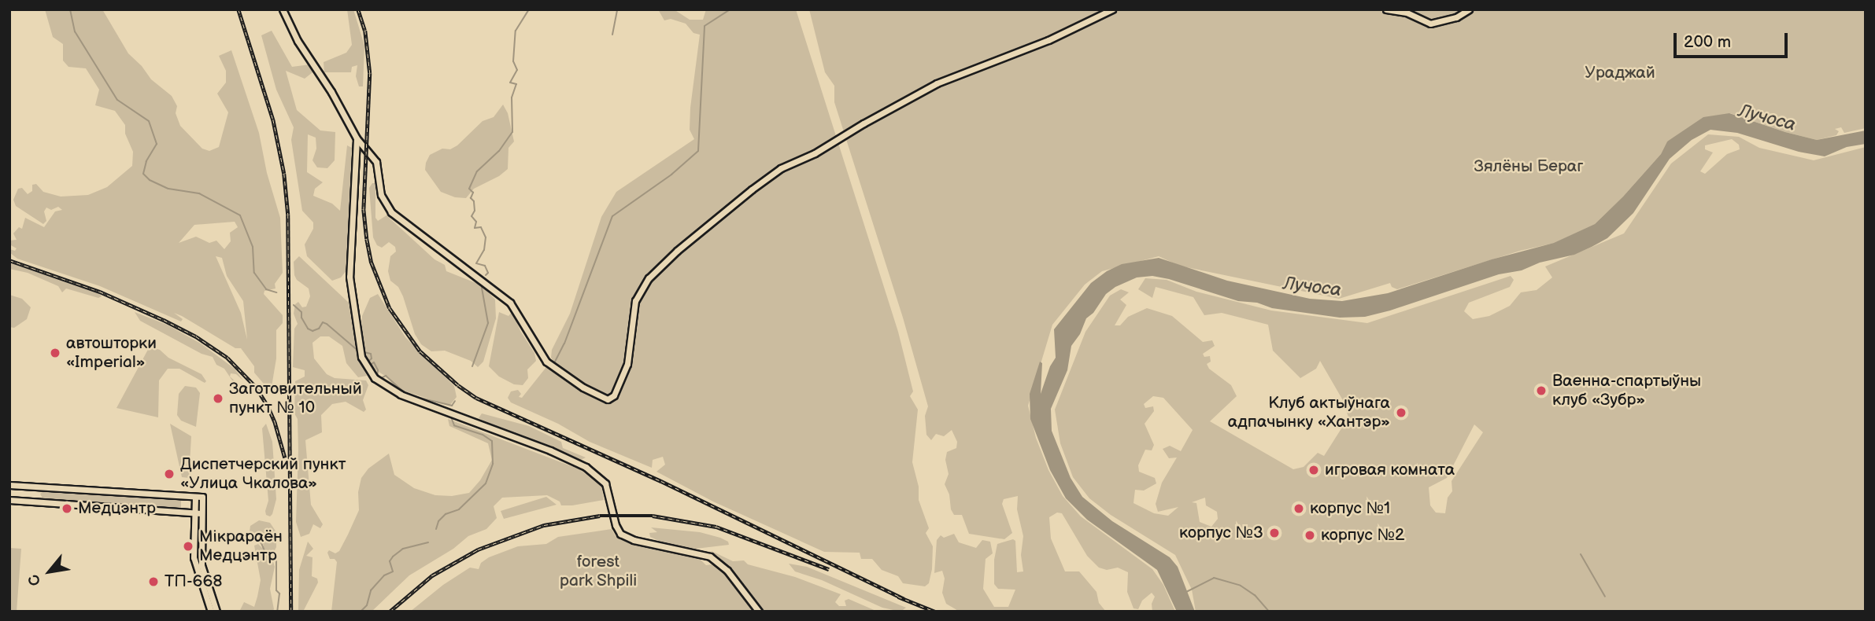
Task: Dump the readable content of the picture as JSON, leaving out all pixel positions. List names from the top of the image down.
{
  "water": ["Лучоса"],
  "parks": ["Ураджай", "Зялёны Бераг", "forest park Shpili"],
  "places": [
    "автошторки «Imperial»",
    "Ваенна-спартыўны клуб «Зубр»",
    "Заготовительный пункт № 10",
    "Клуб актыўнага адпачынку «Хантэр»",
    "игровая комната",
    "Диспетчерский пункт «Улица Чкалова»",
    "Медцэнтр",
    "корпус №1",
    "корпус №3",
    "корпус №2",
    "Мікрараён Медцэнтр",
    "ТП-668"
  ],
  "scale_bar": "200 m",
  "north": "bottom left"
}
